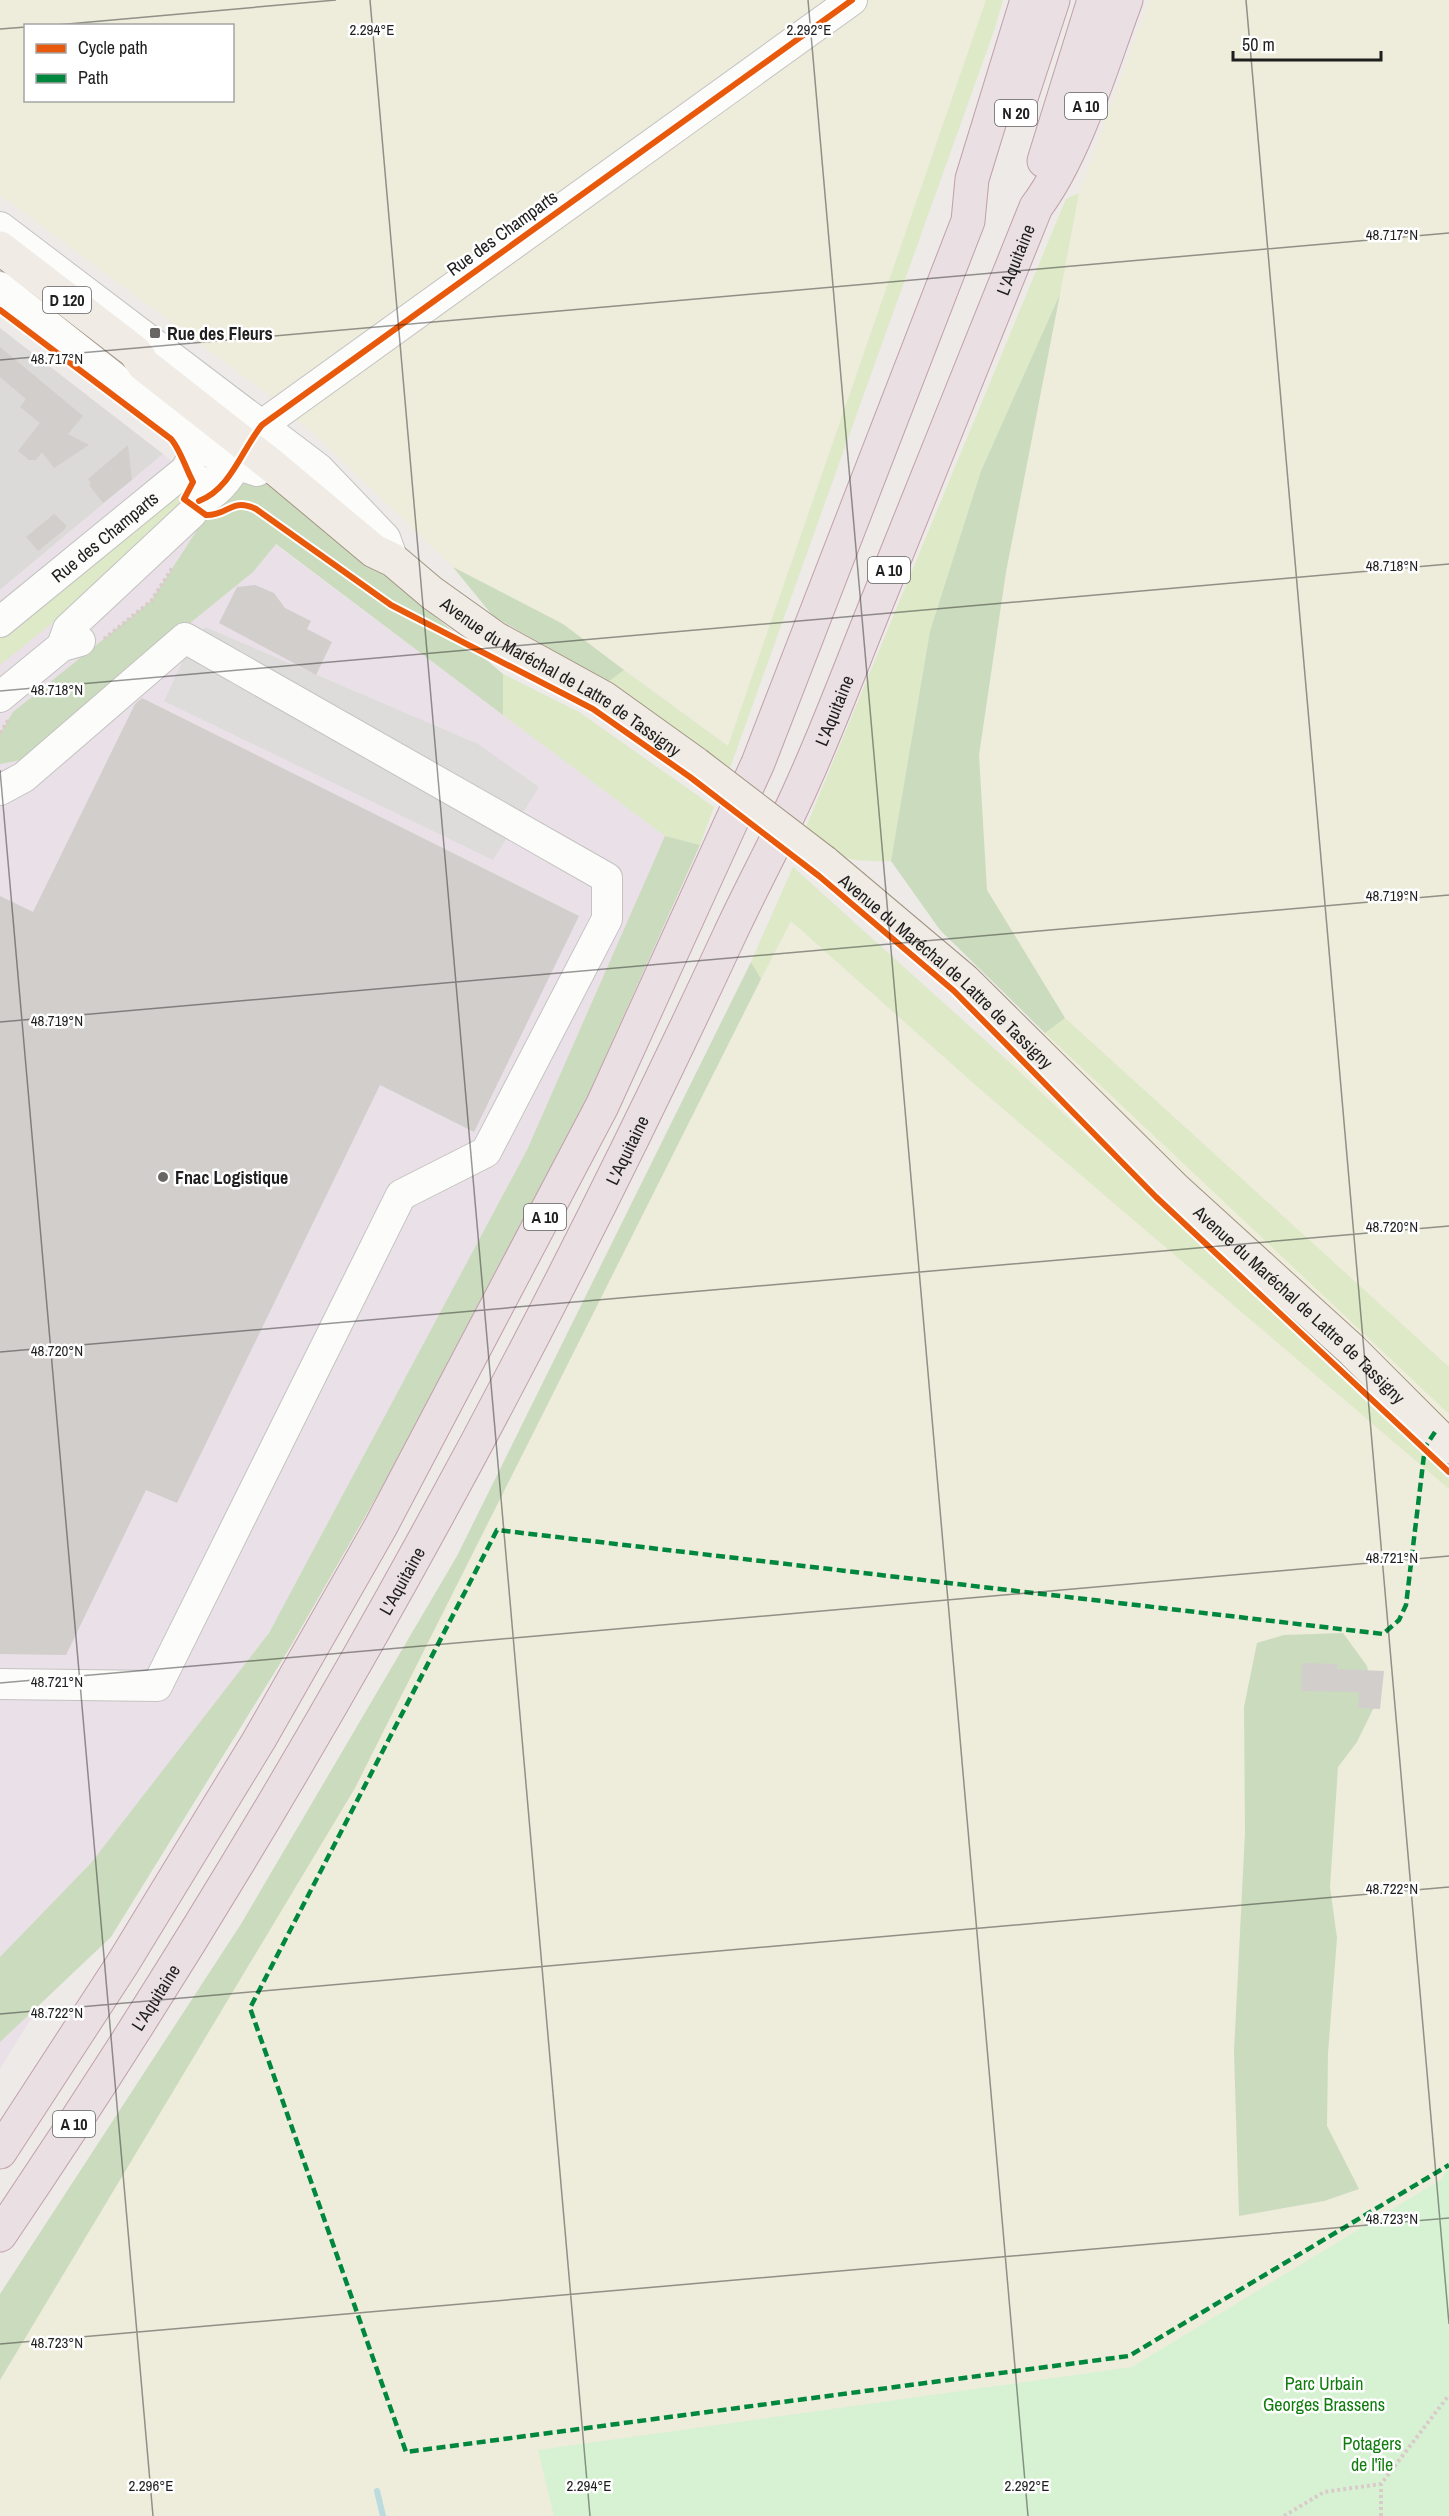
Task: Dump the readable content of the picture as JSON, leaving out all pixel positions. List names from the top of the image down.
{
  "streets": {
    "highway": ["A 10", "N 20", "L'Aquitaine"],
    "main road": ["D 120", "Avenue du Maréchal de Lattre de Tassigny"],
    "street": ["Rue des Champarts"]
  },
  "crossings": [
    ["A 10", "N 20"],
    ["N 20", "L'Aquitaine"],
    ["Rue des Champarts", "Avenue du Maréchal de Lattre de Tassigny"]
  ],
  "parks": ["Parc Urbain Georges Brassens", "Potagers de l'île"],
  "places": {
    "transit": ["Rue des Fleurs"],
    "other": ["Fnac Logistique"]
  },
  "legend": ["Cycle path", "Path"],
  "scale_bar": "50 m",
  "coordinates": [
    "2.294°E",
    "2.292°E",
    "48.717°N",
    "48.718°N",
    "48.719°N",
    "48.720°N",
    "48.721°N",
    "48.722°N",
    "48.723°N",
    "2.296°E"
  ]
}
